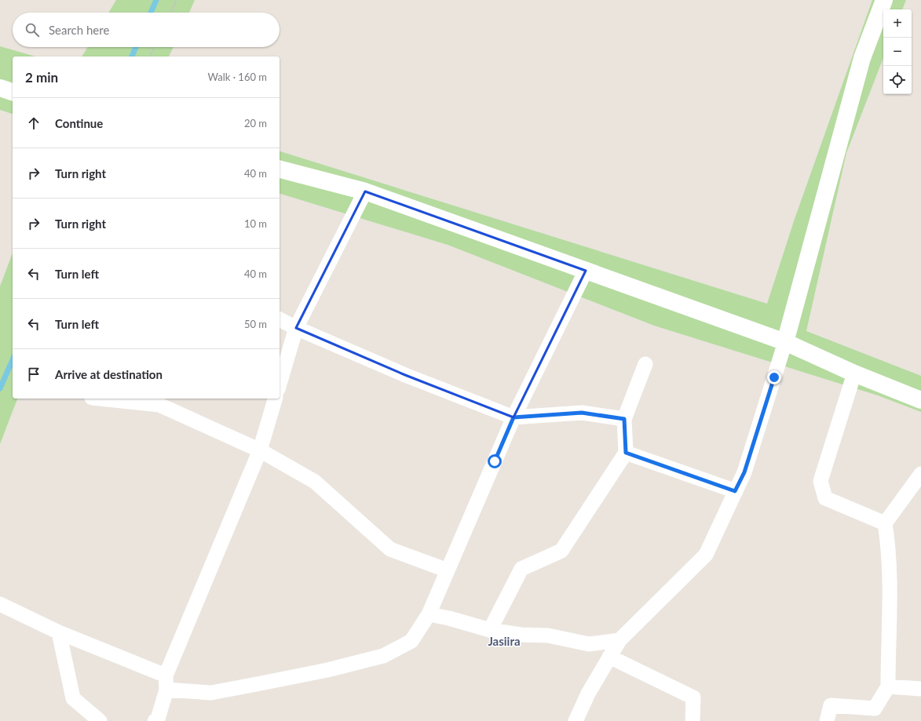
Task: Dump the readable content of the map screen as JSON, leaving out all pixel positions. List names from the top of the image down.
{
  "districts": ["Jasiira"],
  "page": {
    "map_buttons": ["+", "−"],
    "search": "Search here",
    "heading": ["2 min", "Walk · 160 m"],
    "list": [
      ["Continue", "20 m"],
      ["Turn right", "40 m"],
      ["Turn right", "10 m"],
      ["Turn left", "40 m"],
      ["Turn left", "50 m"],
      "Arrive at destination"
    ]
  }
}
